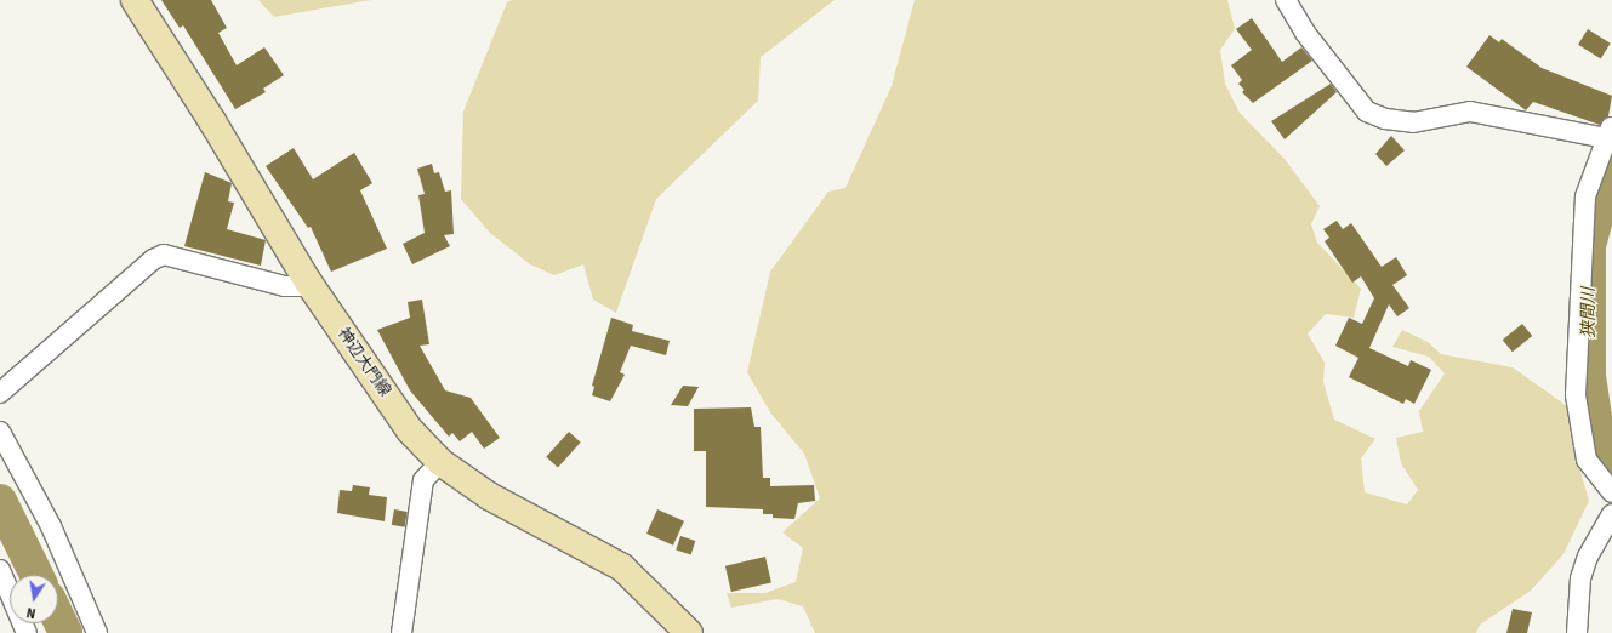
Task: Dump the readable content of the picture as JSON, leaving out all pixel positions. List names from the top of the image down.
{
  "streets": {
    "main road": ["神辺大門線"]
  },
  "water": ["狭間川"],
  "north": "bottom"
}
